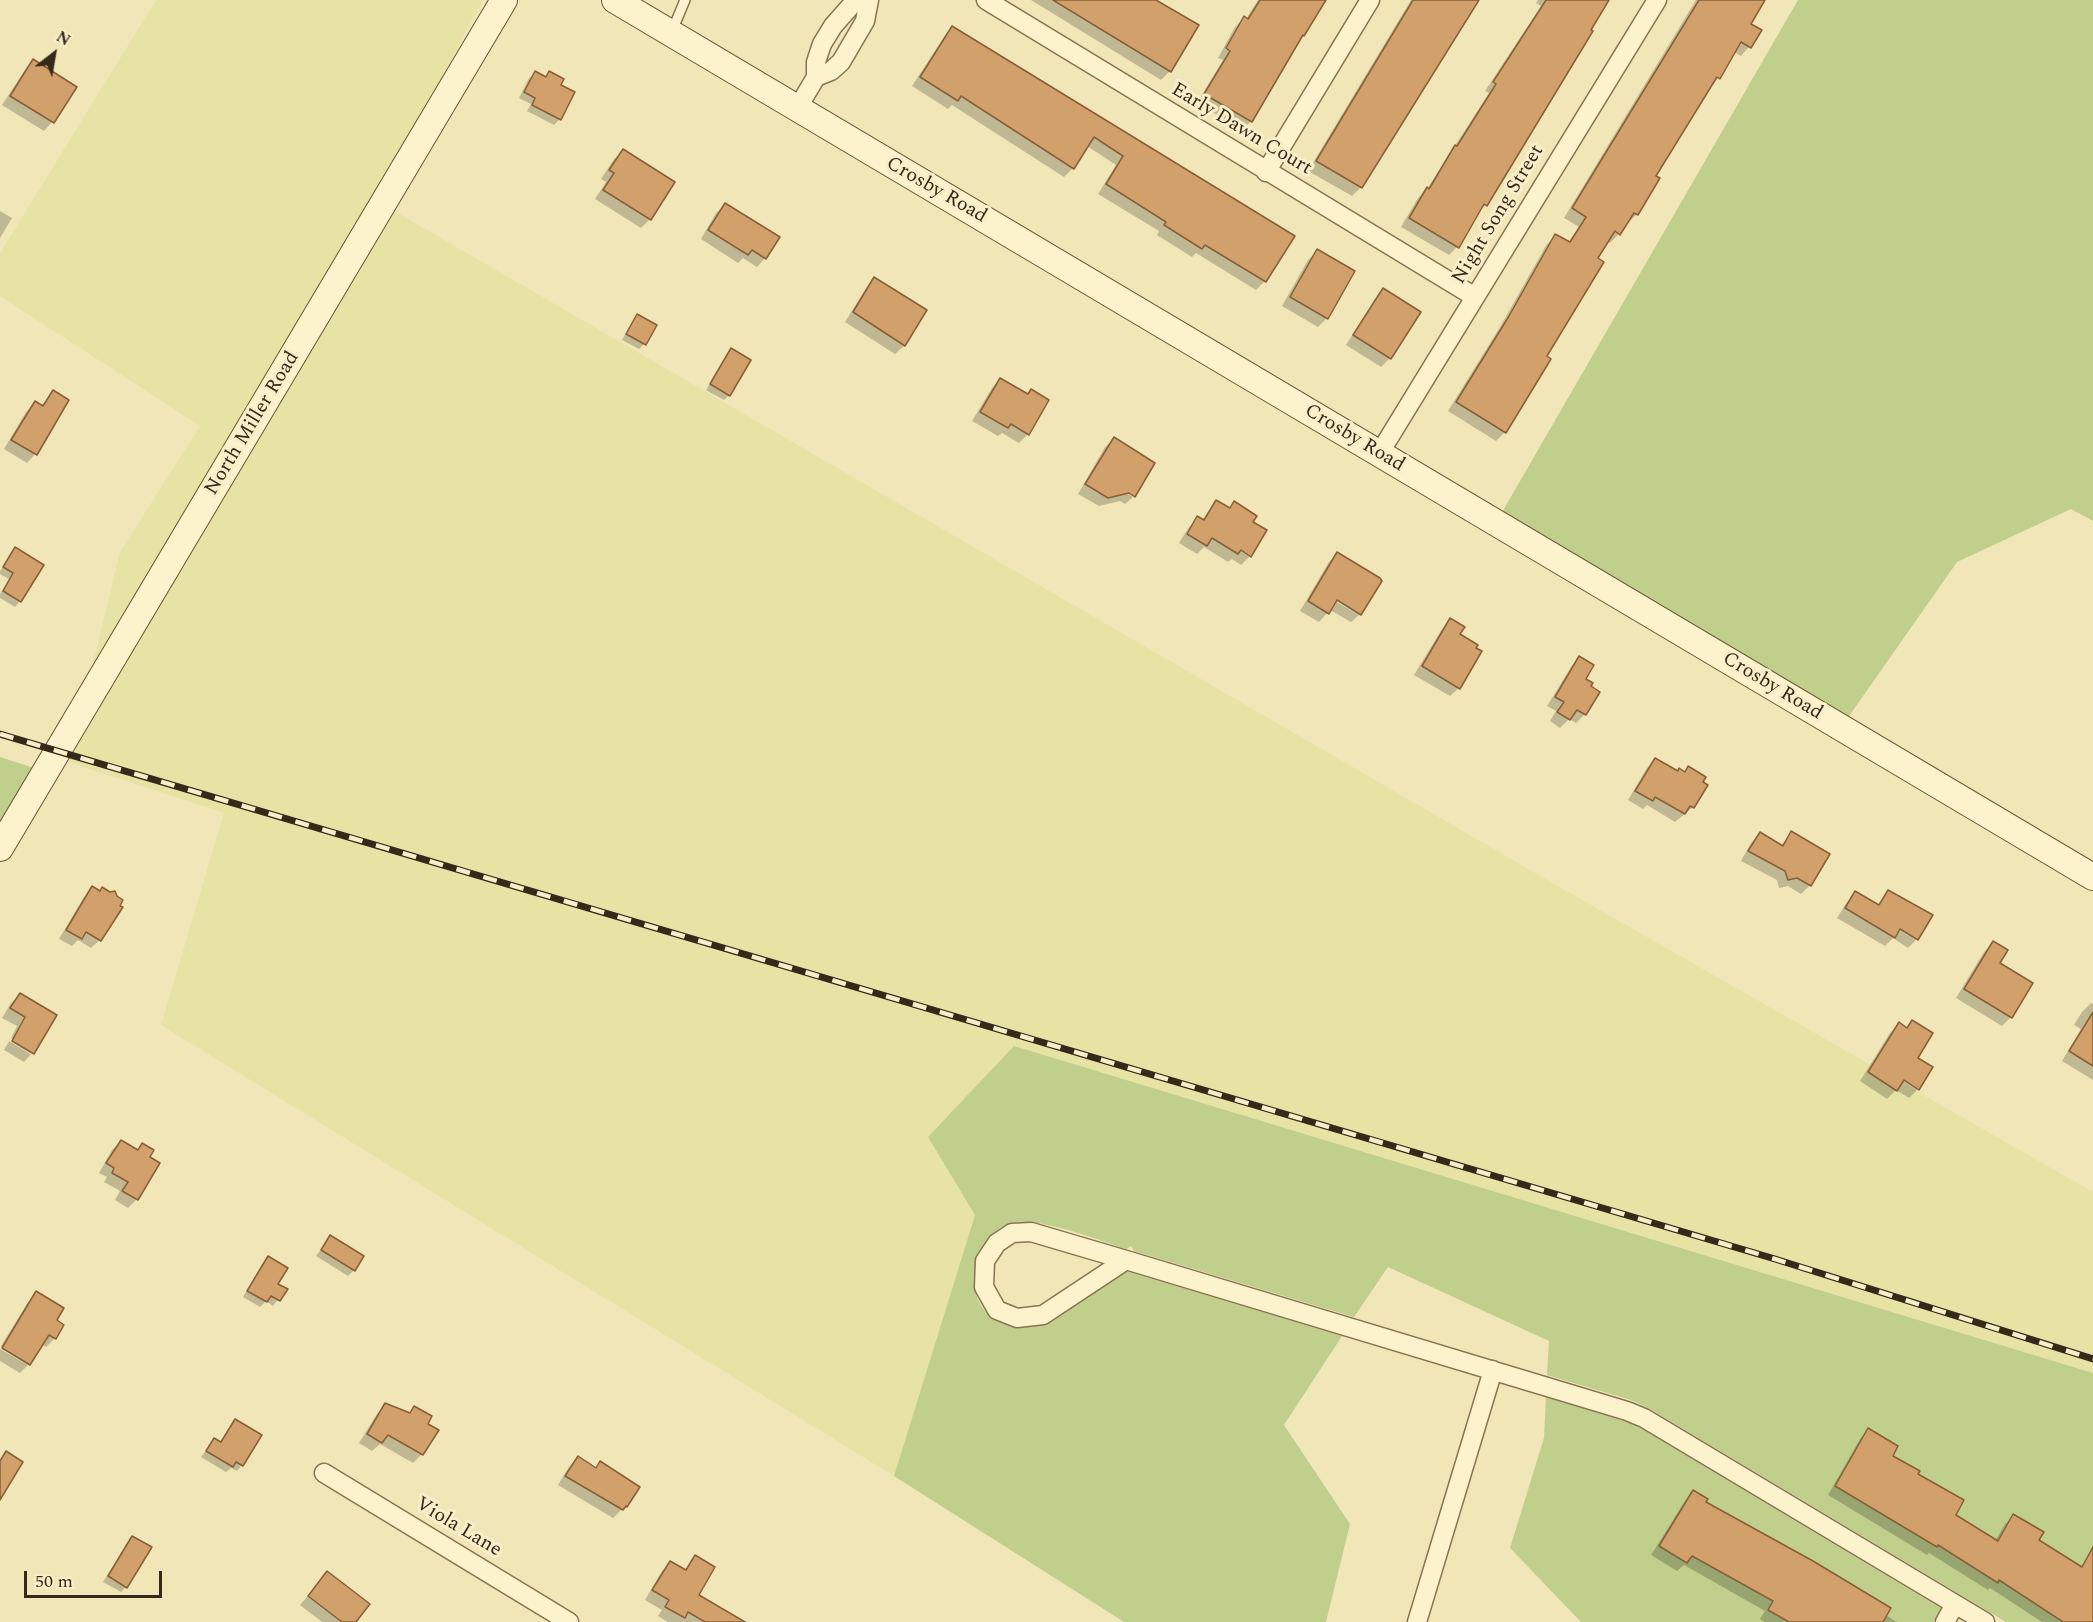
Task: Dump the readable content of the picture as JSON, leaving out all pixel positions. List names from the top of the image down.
{
  "streets": {
    "street": [
      "Early Dawn Court",
      "Crosby Road",
      "Night Song Street",
      "North Miller Road",
      "Viola Lane"
    ]
  },
  "crossings": [
    ["Early Dawn Court", "Night Song Street"],
    ["Crosby Road", "Night Song Street"]
  ],
  "scale_bar": "50 m",
  "north": "top right"
}
